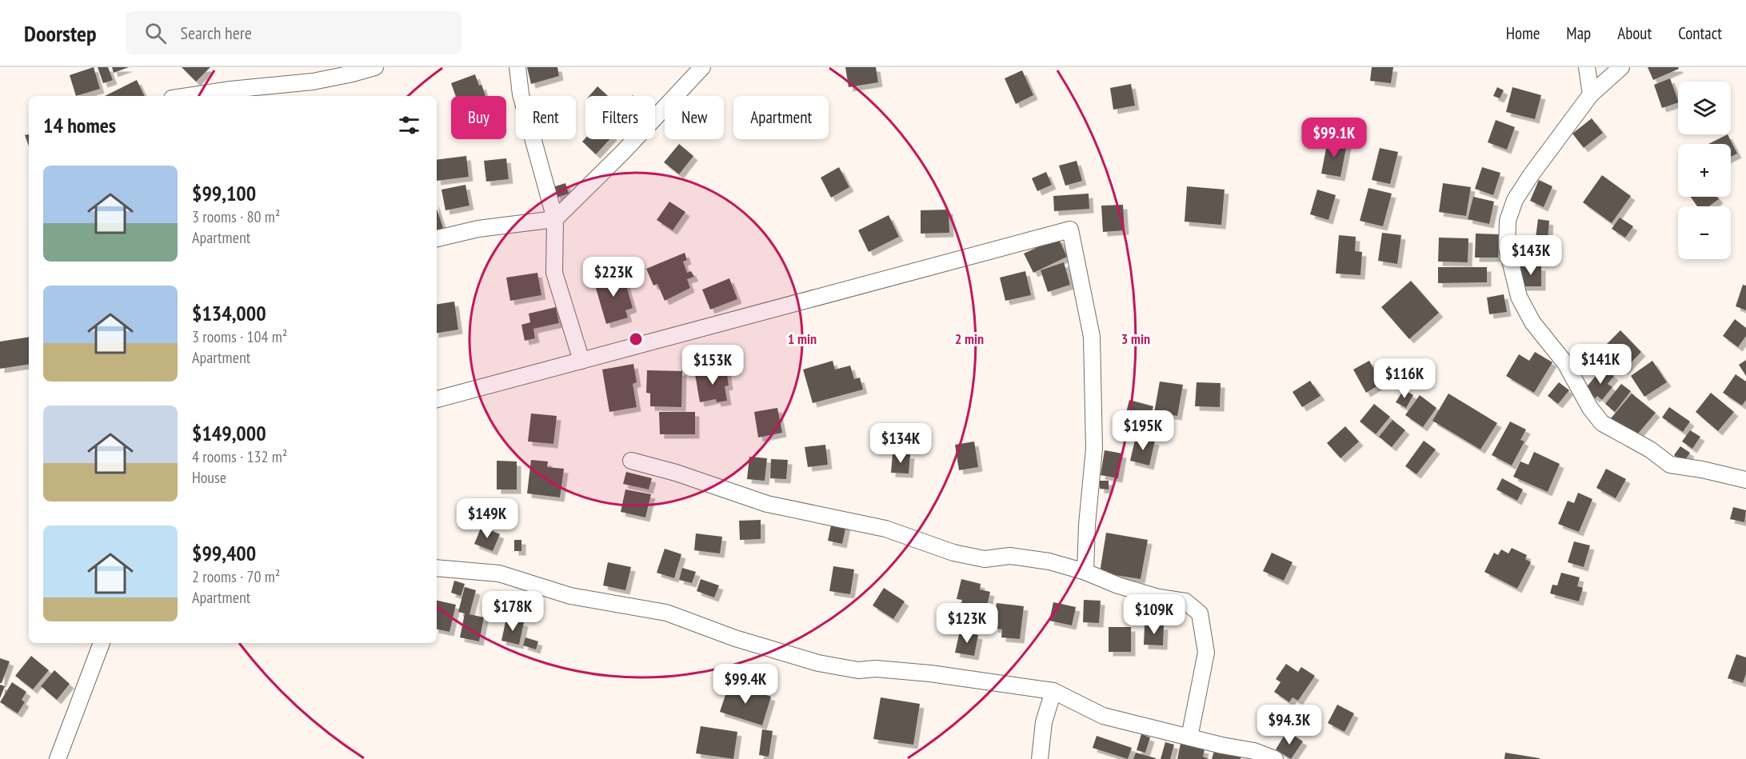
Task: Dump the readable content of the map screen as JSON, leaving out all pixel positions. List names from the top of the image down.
{
  "page": {
    "header": "Doorstep",
    "search": "Search here",
    "nav": [
      "Home",
      "Map",
      "About",
      "Contact"
    ],
    "map_buttons": ["+", "−"],
    "chip": [
      "Buy",
      "Rent",
      "Filters",
      "New",
      "Apartment"
    ],
    "heading": "14 homes",
    "price": [
      "$99.1K",
      "$143K",
      "$223K",
      "$141K",
      "$153K",
      "$116K",
      "$195K",
      "$134K",
      "$149K",
      "$178K",
      "$109K",
      "$123K",
      "$99.4K",
      "$94.3K"
    ],
    "list": [
      {
        "name": "$99,100",
        "note": "3 rooms · 80 m² · Apartment"
      },
      {
        "name": "$134,000",
        "note": "3 rooms · 104 m² · Apartment"
      },
      {
        "name": "$149,000",
        "note": "4 rooms · 132 m² · House"
      },
      {
        "name": "$99,400",
        "note": "2 rooms · 70 m² · Apartment"
      }
    ]
  },
  "rings": ["1 min", "2 min", "3 min"]
}
